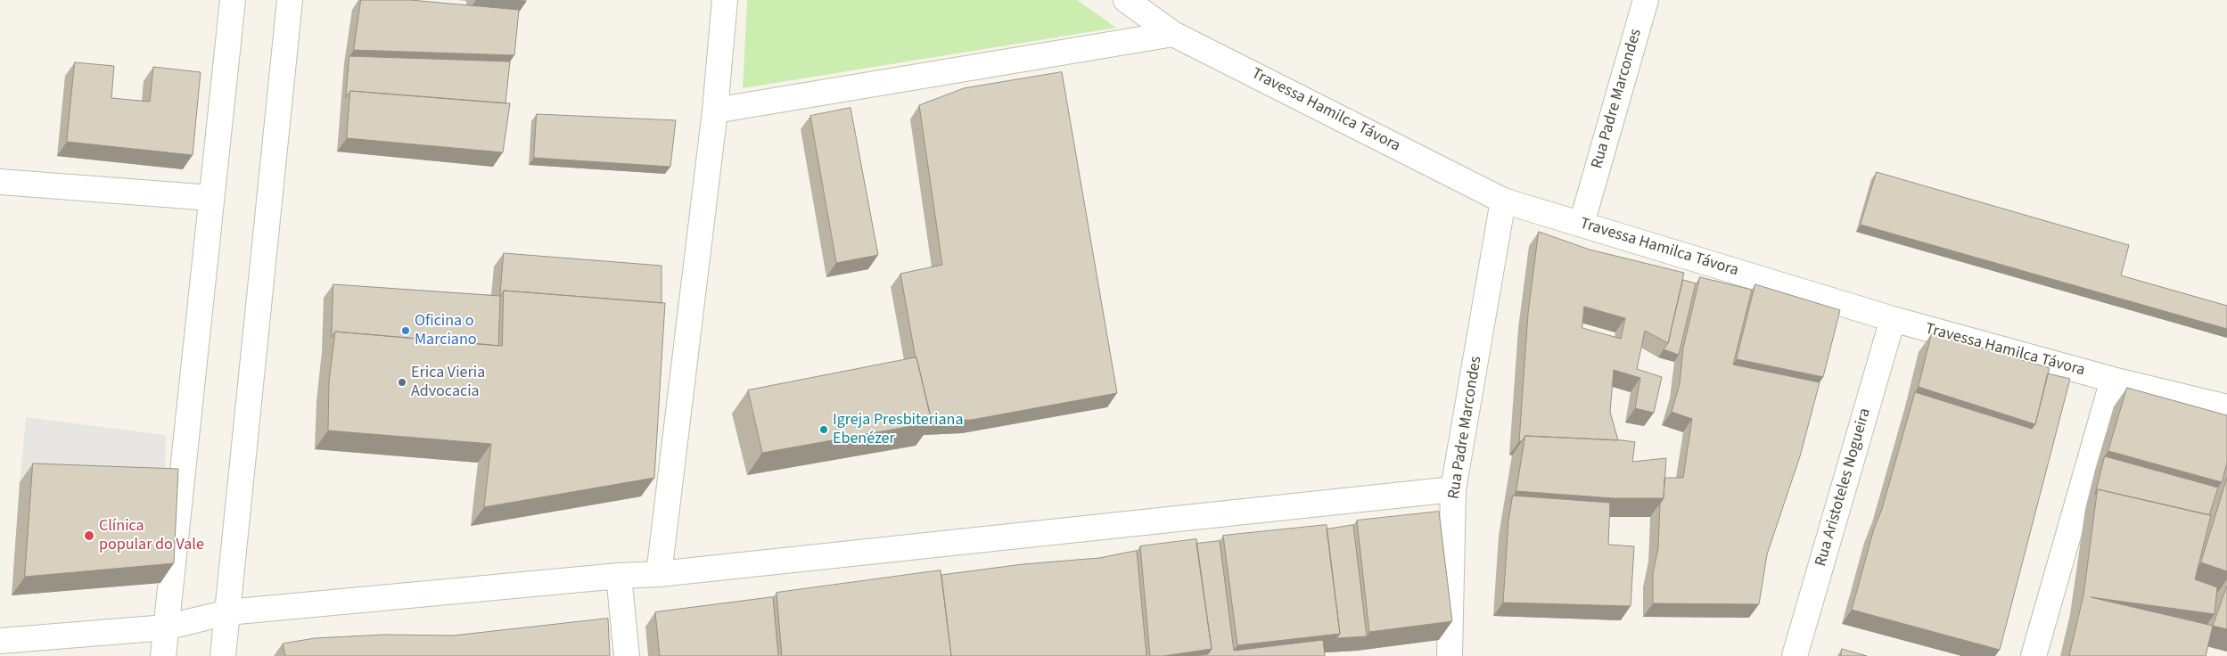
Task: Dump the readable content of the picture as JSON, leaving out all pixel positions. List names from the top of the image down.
{
  "streets": {
    "street": ["Rua Padre Marcondes", "Travessa Hamilca Távora", "Rua Aristoteles Nogueira"]
  },
  "crossings": [
    ["Rua Padre Marcondes", "Travessa Hamilca Távora"],
    ["Travessa Hamilca Távora", "Rua Aristoteles Nogueira"]
  ],
  "places": [
    "Oficina o Marciano",
    "Erica Vieria Advocacia",
    "Igreja Presbiteriana Ebenézer",
    "Clínica popular do Vale"
  ]
}
